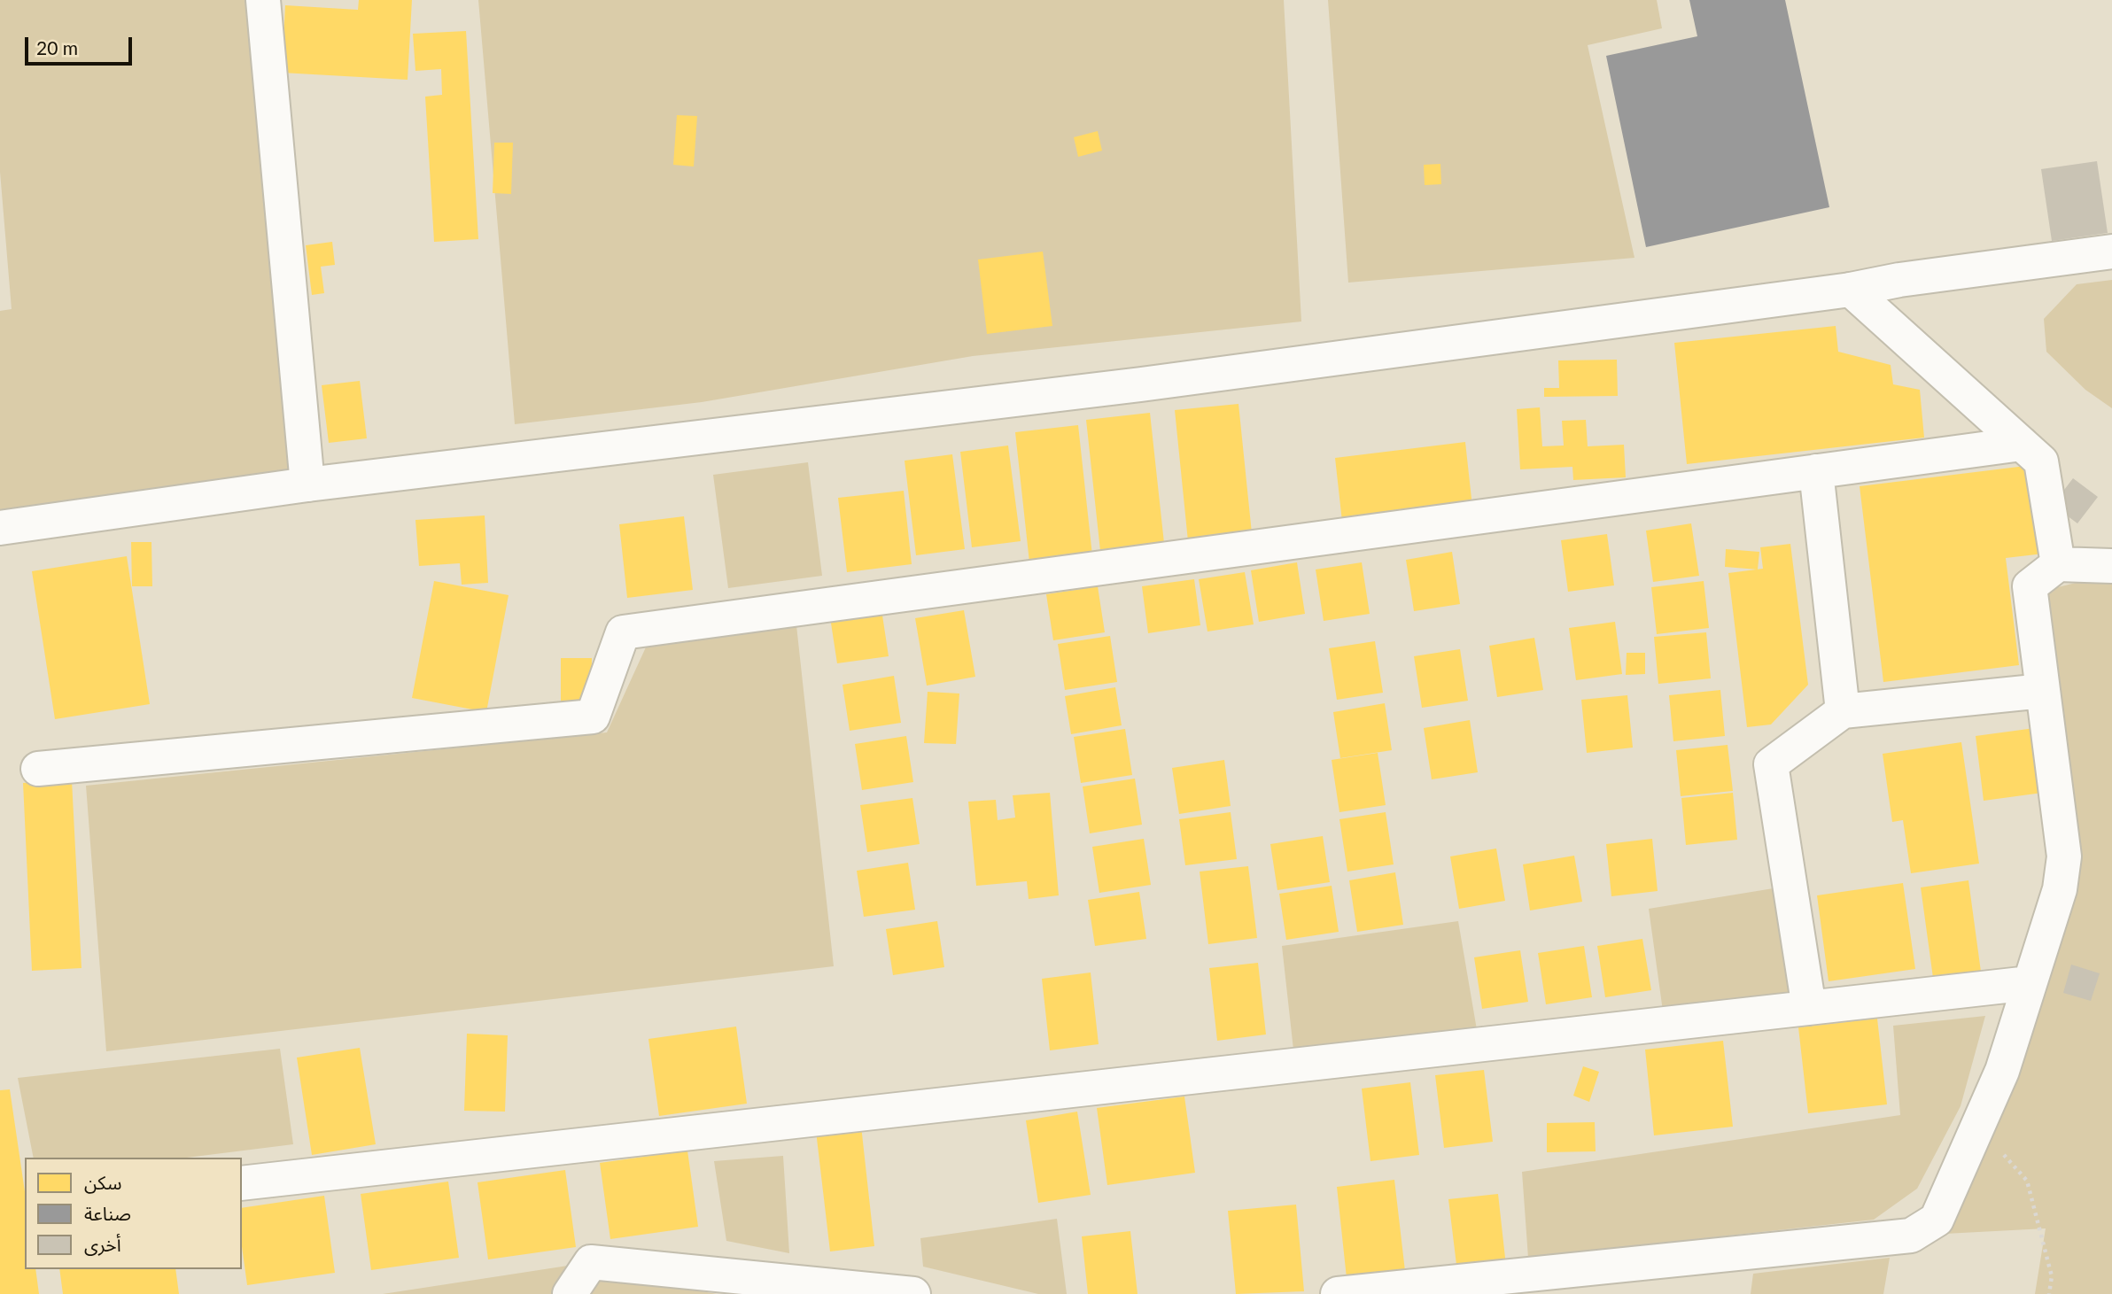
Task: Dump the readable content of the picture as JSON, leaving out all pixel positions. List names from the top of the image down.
{
  "legend": ["سكن", "صناعة", "أخرى"],
  "scale_bar": "20 m"
}
